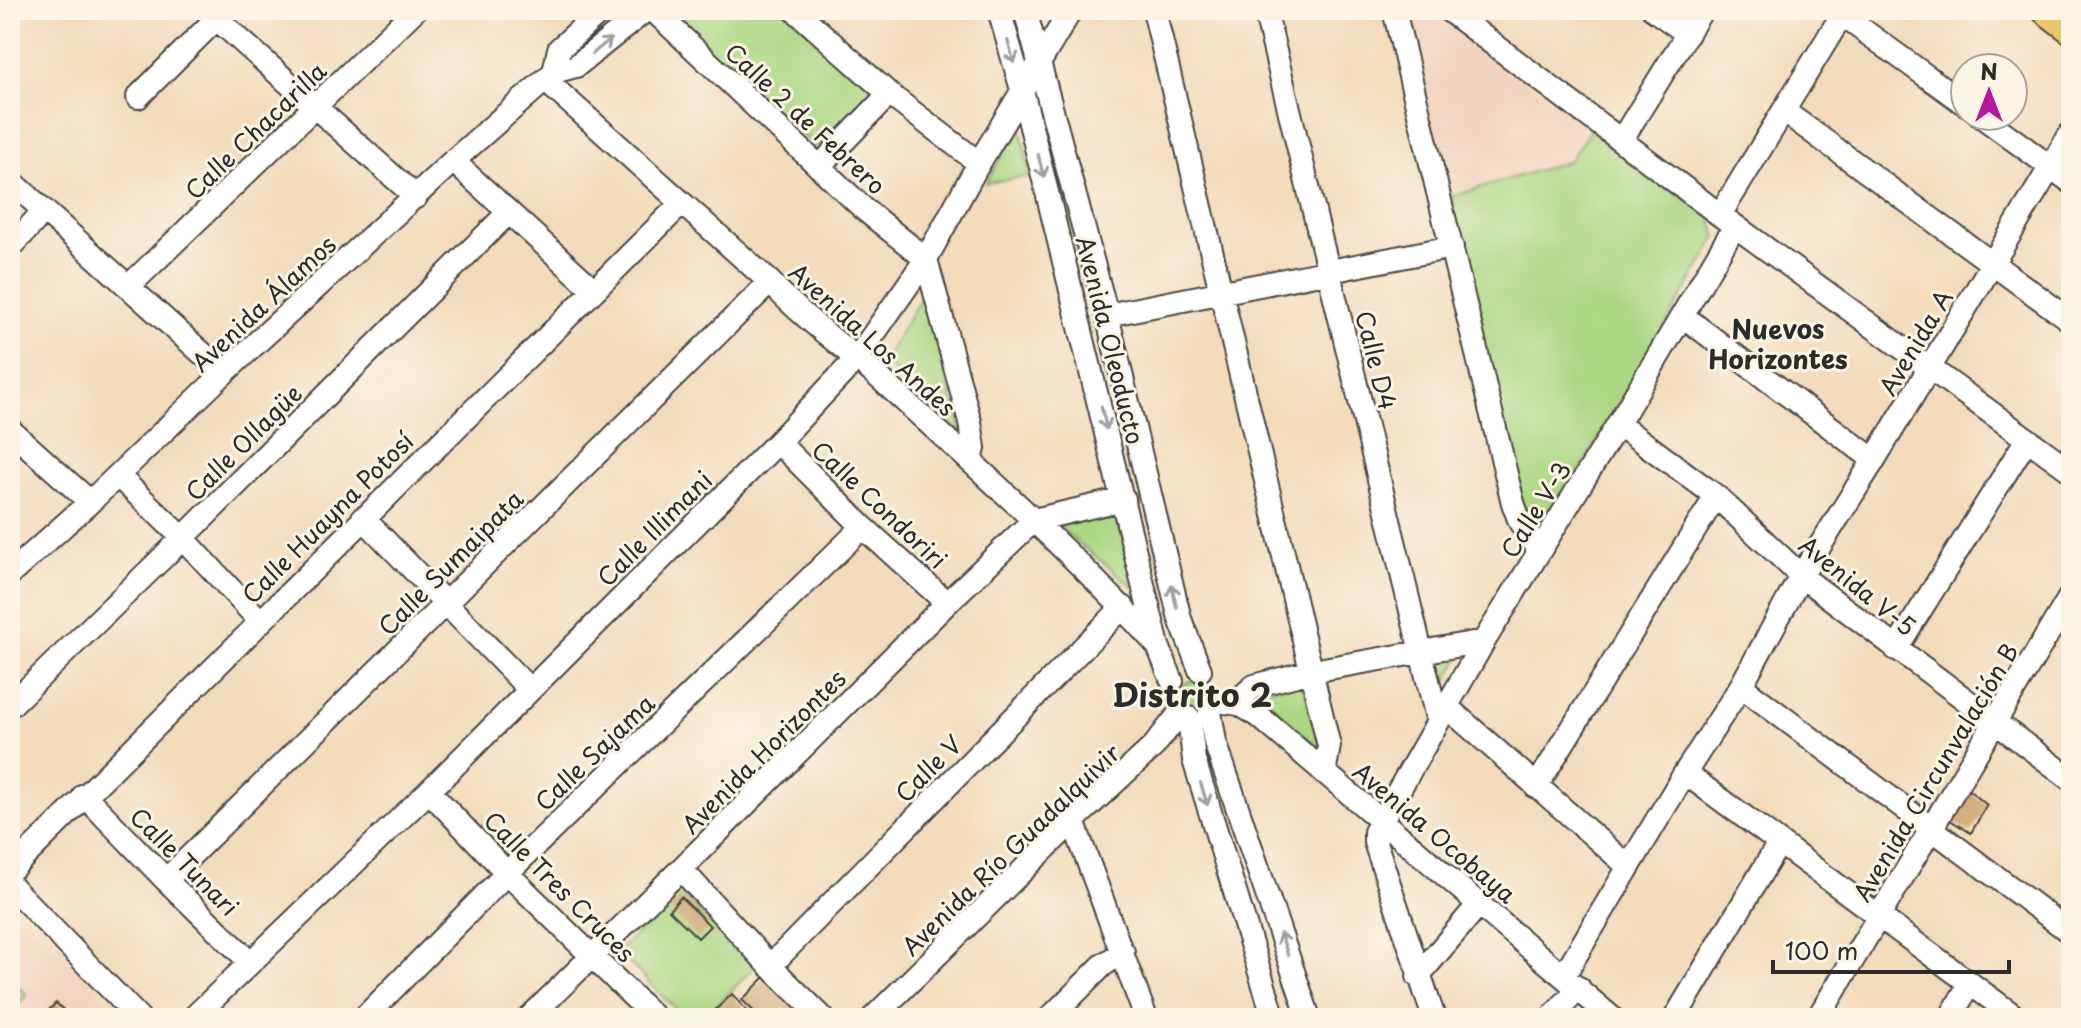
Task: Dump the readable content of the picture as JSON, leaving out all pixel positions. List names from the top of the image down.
{
  "streets": {
    "street": [
      "Calle 2 de Febrero",
      "Calle Chacarilla",
      "Avenida Álamos",
      "Avenida Los Andes",
      "Avenida Oleoducto",
      "Avenida A",
      "Calle D4",
      "Calle Ollagüe",
      "Calle Condoriri",
      "Calle V-3",
      "Calle Huayna Potosí",
      "Calle Illimani",
      "Calle Sumaipata",
      "Avenida V-5",
      "Avenida Horizontes",
      "Calle Sajama",
      "Calle V",
      "Avenida Circunvalación B",
      "Avenida Ocobaya",
      "Avenida Río Guadalquivir",
      "Calle Tunari",
      "Calle Tres Cruces"
    ]
  },
  "crossings": [
    ["Calle 2 de Febrero", "Calle Illimani"],
    ["Avenida Álamos", "Avenida Los Andes"],
    ["Avenida Los Andes", "Avenida Oleoducto"],
    ["Avenida Los Andes", "Calle Huayna Potosí"],
    ["Avenida Los Andes", "Calle Illimani"],
    ["Avenida Los Andes", "Calle Sumaipata"],
    ["Avenida Los Andes", "Avenida Horizontes"],
    ["Avenida Los Andes", "Calle V"],
    ["Avenida Oleoducto", "Calle Illimani"],
    ["Avenida Oleoducto", "Avenida Ocobaya"],
    ["Avenida Oleoducto", "Avenida Río Guadalquivir"],
    ["Avenida A", "Avenida V-5"],
    ["Avenida A", "Avenida Ocobaya"],
    ["Calle D4", "Calle V-3"],
    ["Calle D4", "Avenida Río Guadalquivir"],
    ["Calle Condoriri", "Calle Illimani"],
    ["Calle Condoriri", "Avenida Horizontes"],
    ["Calle Condoriri", "Calle Sajama"],
    ["Calle V-3", "Avenida V-5"],
    ["Calle V-3", "Avenida Ocobaya"],
    ["Calle V-3", "Avenida Río Guadalquivir"],
    ["Calle Huayna Potosí", "Calle Tunari"],
    ["Calle Illimani", "Calle Tunari"],
    ["Calle Illimani", "Calle Tres Cruces"],
    ["Calle Sumaipata", "Calle Tunari"],
    ["Avenida V-5", "Avenida Circunvalación B"],
    ["Avenida Horizontes", "Calle Tres Cruces"],
    ["Calle Sajama", "Calle Tres Cruces"],
    ["Avenida Ocobaya", "Avenida Río Guadalquivir"]
  ],
  "districts": ["Nuevos Horizontes", "Distrito 2"],
  "scale_bar": "100 m",
  "north": "top"
}
